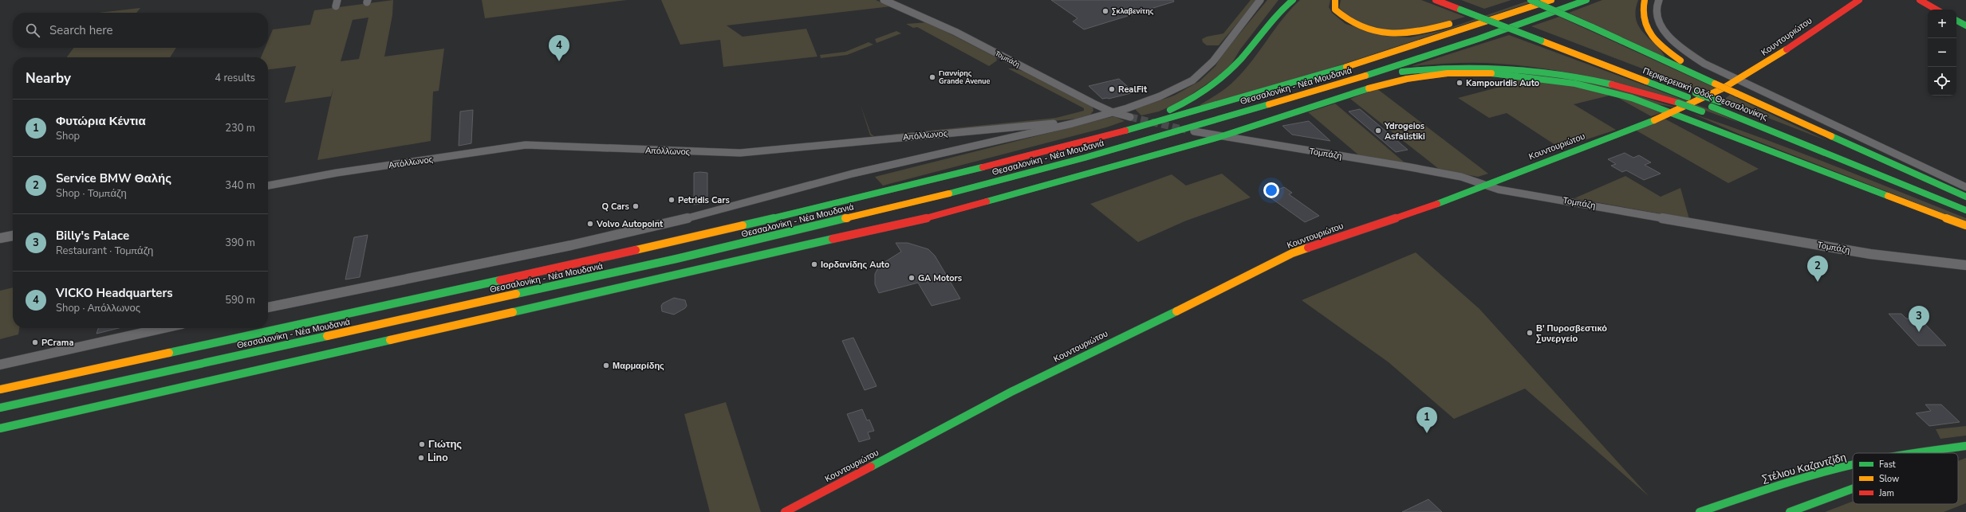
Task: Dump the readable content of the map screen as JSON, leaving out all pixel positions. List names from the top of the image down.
{
  "streets": {
    "main road": [
      "Κουντουριώτου",
      "Θεσσαλονίκη - Νέα Μουδανιά",
      "Περιφερειακή Οδός Θεσσαλονίκης",
      "Στέλιου Καζαντζίδη"
    ],
    "street": ["Τομπάζη", "Απόλλωνος"]
  },
  "crossings": [
    ["Κουντουριώτου", "Τομπάζη"]
  ],
  "places": [
    "Σκλαβενίτης",
    "Γιαννίρης Grande Avenue",
    "Kampouridis Auto",
    "RealFit",
    "Ydrogeios Asfalistiki",
    "Petridis Cars",
    "Q Cars",
    "Volvo Autopoint",
    "Ιορδανίδης Auto",
    "GA Motors",
    "Β' Πυροσβεστικό Συνεργείο",
    "PCrama",
    "Μαρμαρίδης",
    "Γιώτης",
    "Lino"
  ],
  "legend": ["Fast", "Slow", "Jam"],
  "page": {
    "map_buttons": ["+", "−"],
    "search": "Search here",
    "pins": [
      "4",
      "2",
      "3",
      "1"
    ],
    "heading": ["Nearby", "4 results"],
    "list": [
      {
        "mark": "1",
        "name": "Φυτώρια Κέντια",
        "note": "Shop",
        "value": "230 m"
      },
      {
        "mark": "2",
        "name": "Service BMW Θαλής",
        "note": "Shop · Τομπάζη",
        "value": "340 m"
      },
      {
        "mark": "3",
        "name": "Billy's Palace",
        "note": "Restaurant · Τομπάζη",
        "value": "390 m"
      },
      {
        "mark": "4",
        "name": "VICKO Headquarters",
        "note": "Shop · Απόλλωνος",
        "value": "590 m"
      }
    ]
  }
}
